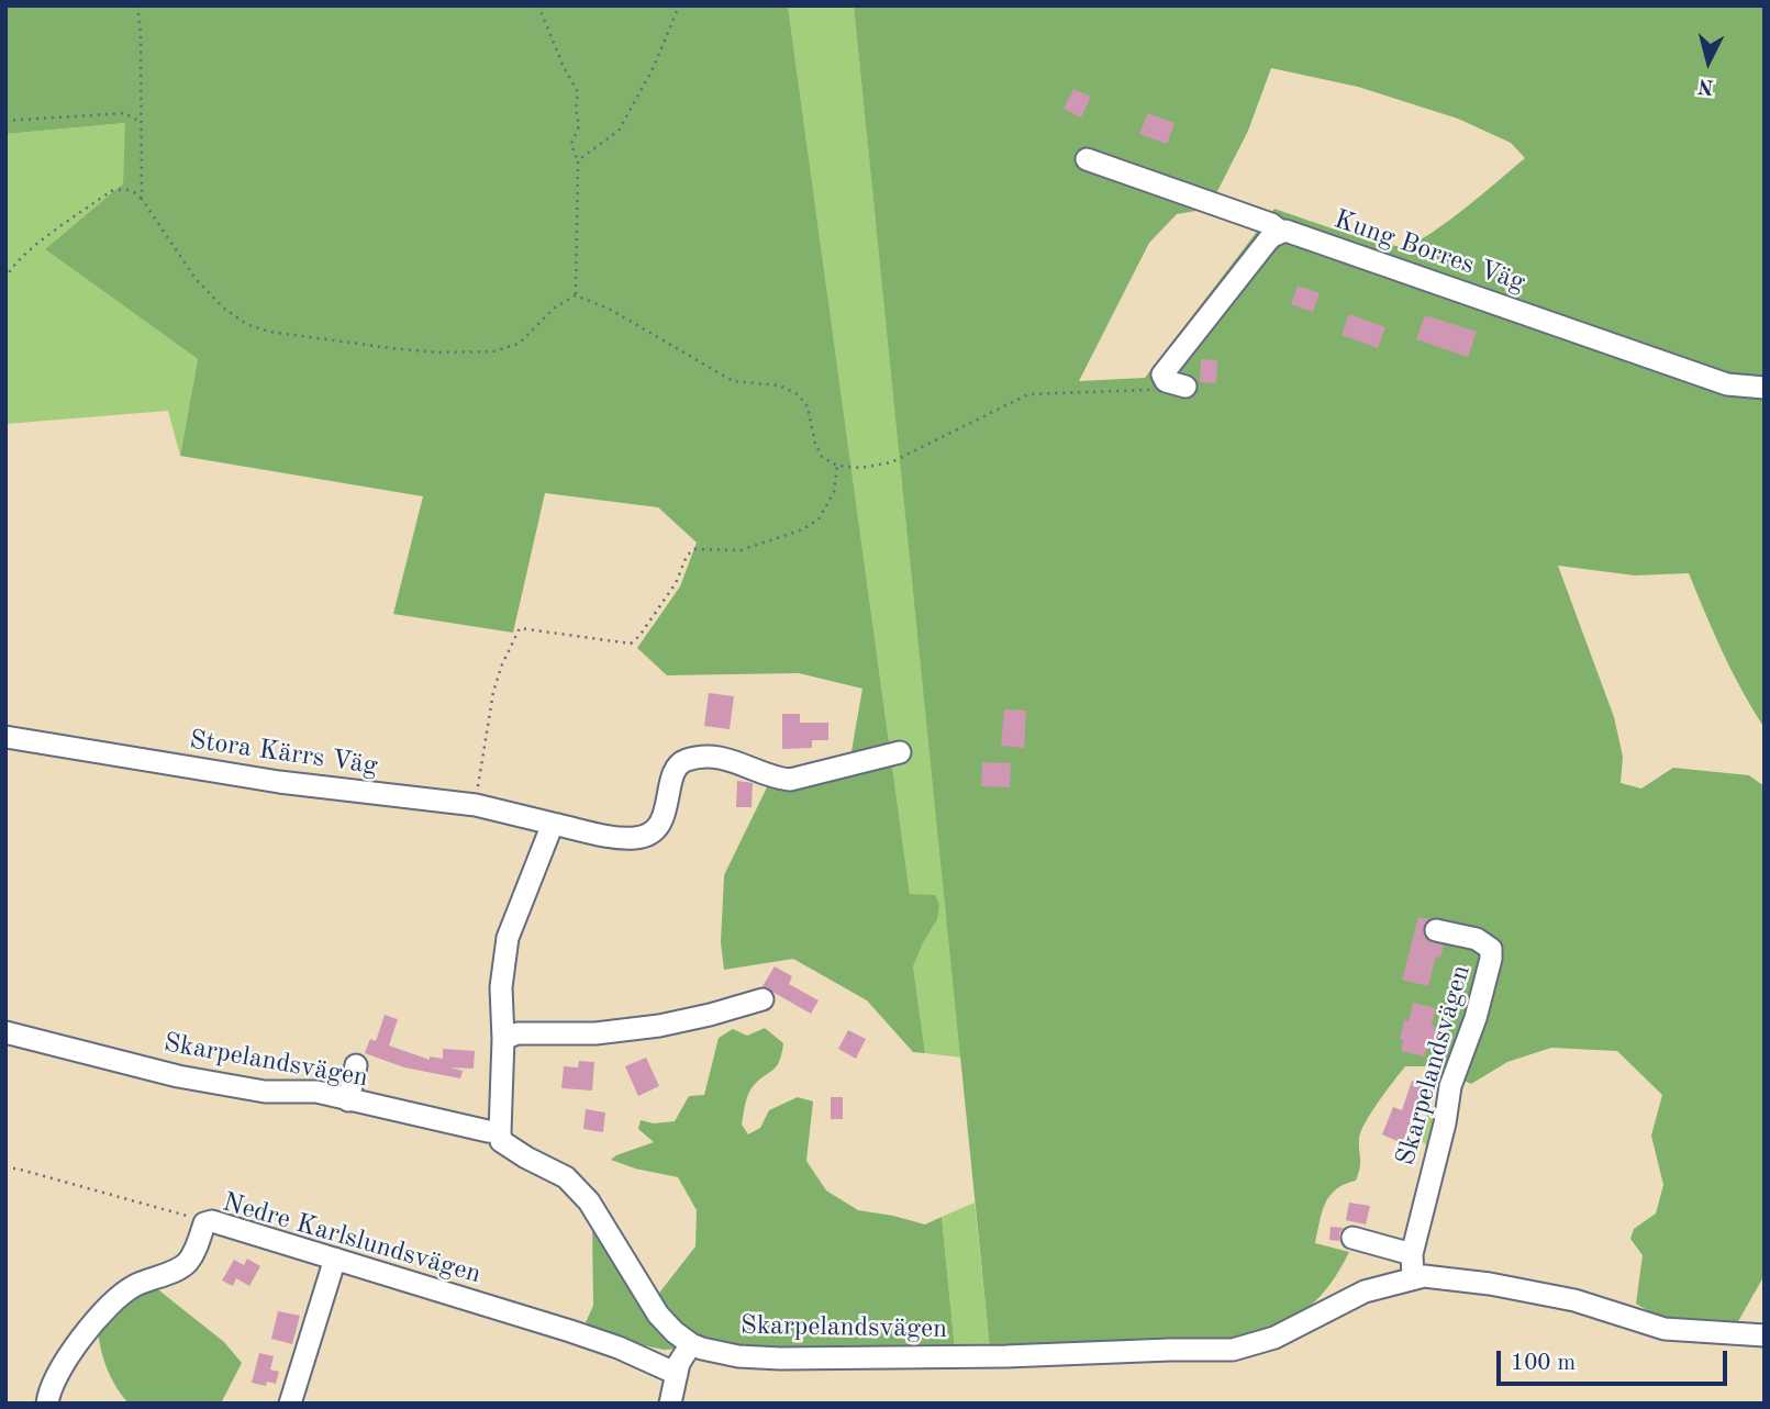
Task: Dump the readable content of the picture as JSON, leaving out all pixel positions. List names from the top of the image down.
{
  "streets": {
    "street": [
      "Kung Borres Väg",
      "Stora Kärrs Väg",
      "Skarpelandsvägen",
      "Nedre Karlslundsvägen"
    ]
  },
  "scale_bar": "100 m",
  "north": "bottom"
}
